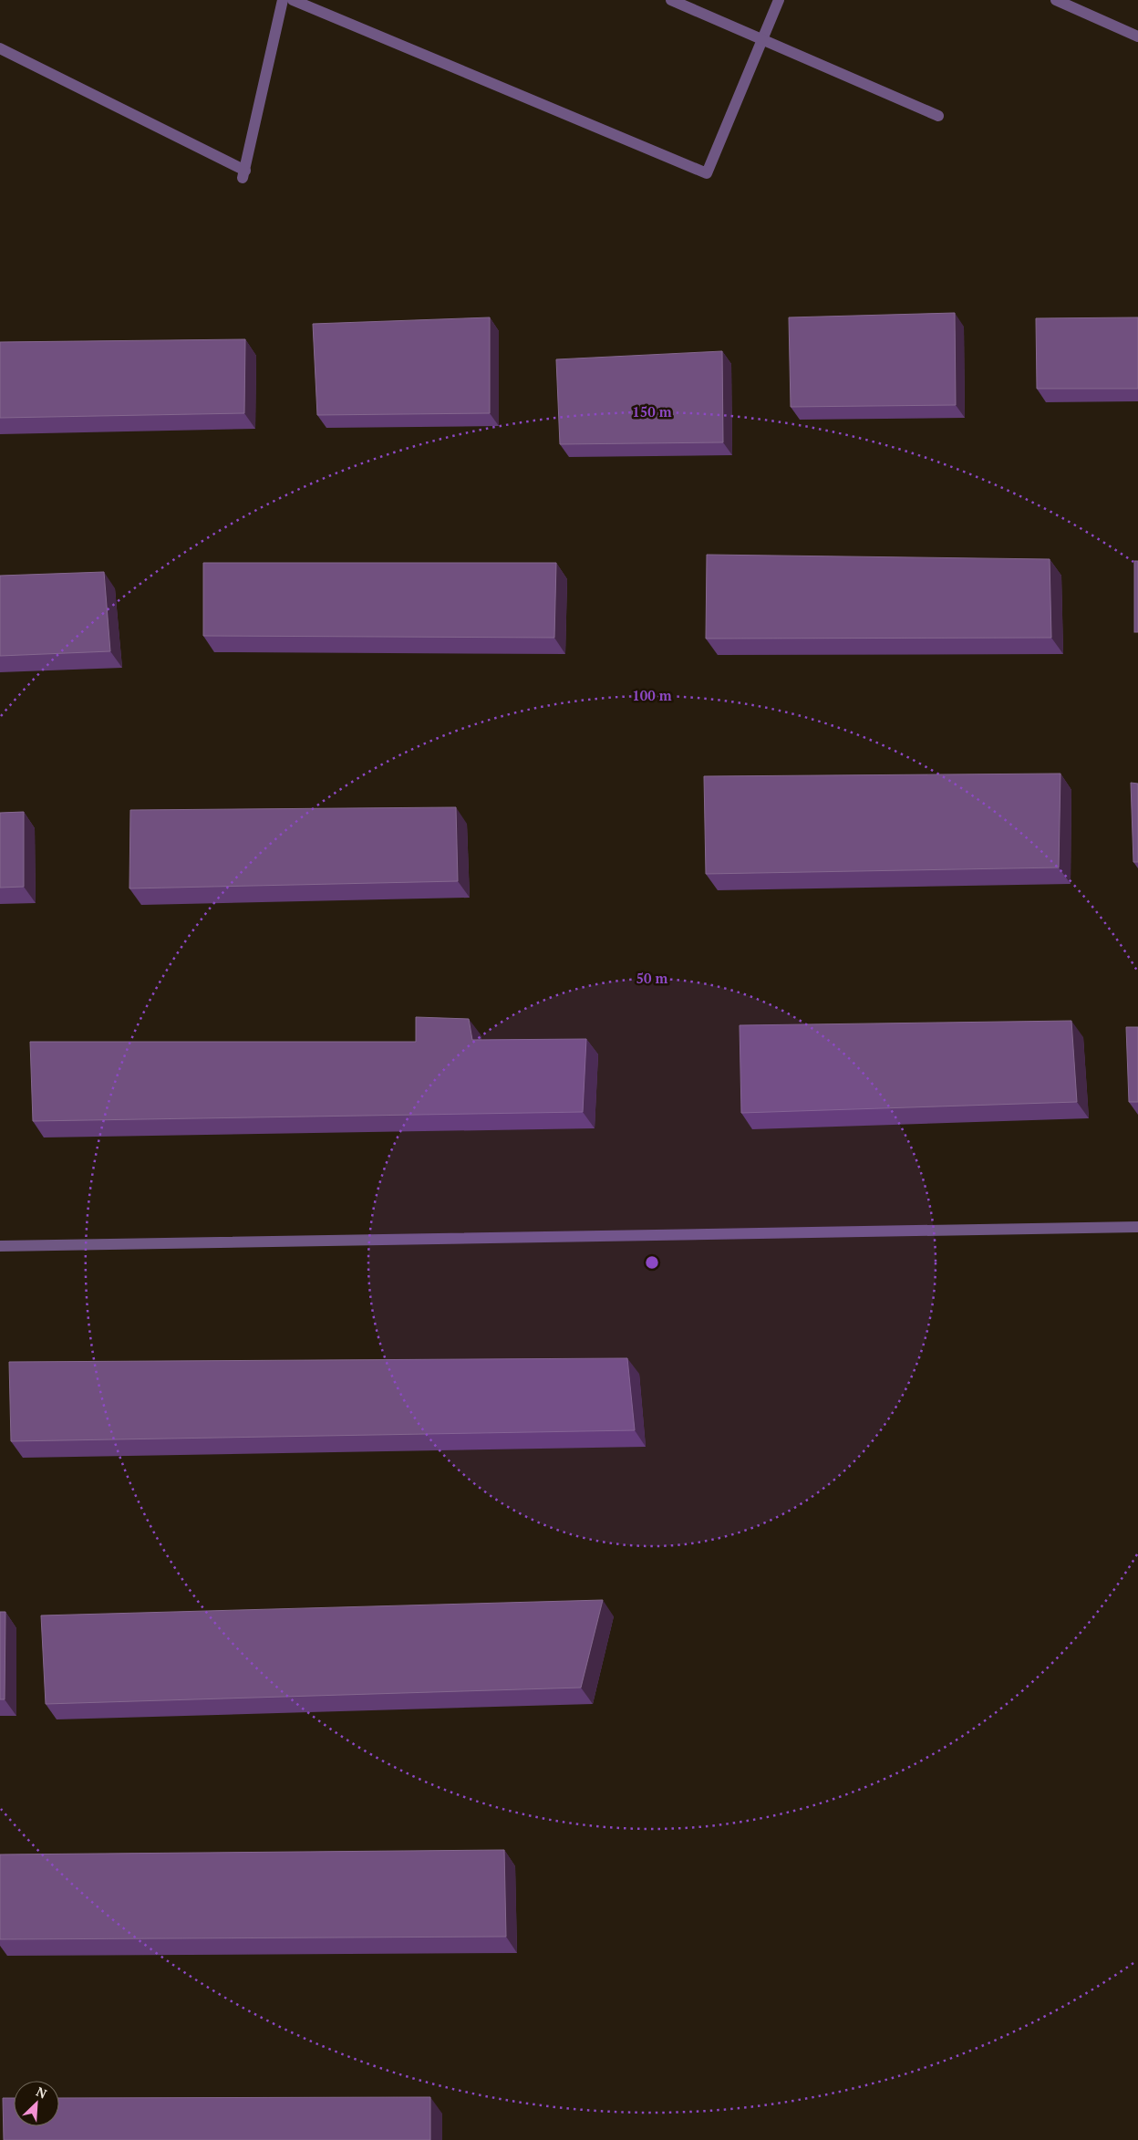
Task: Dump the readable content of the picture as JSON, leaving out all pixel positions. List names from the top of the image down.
{
  "north": "top right",
  "rings": ["150 m", "100 m", "50 m"]
}
